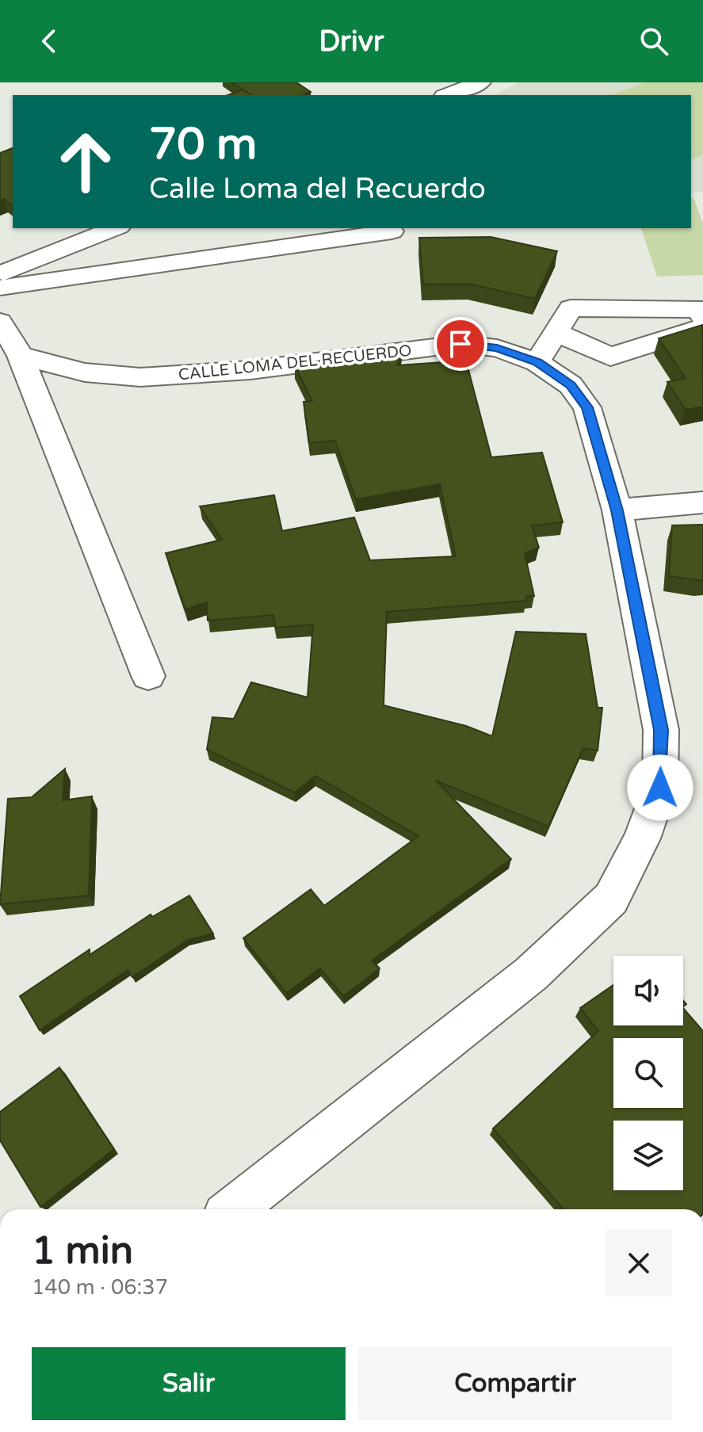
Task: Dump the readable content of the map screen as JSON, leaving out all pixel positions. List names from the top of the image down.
{
  "streets": {
    "street": ["CALLE LOMA DEL RECUERDO"]
  },
  "page": {
    "header": "Drivr",
    "turn": ["70 m", "Calle Loma del Recuerdo"],
    "heading": ["1 min", "140 m · 06:37"],
    "buttons": ["Salir", "Compartir"]
  }
}
